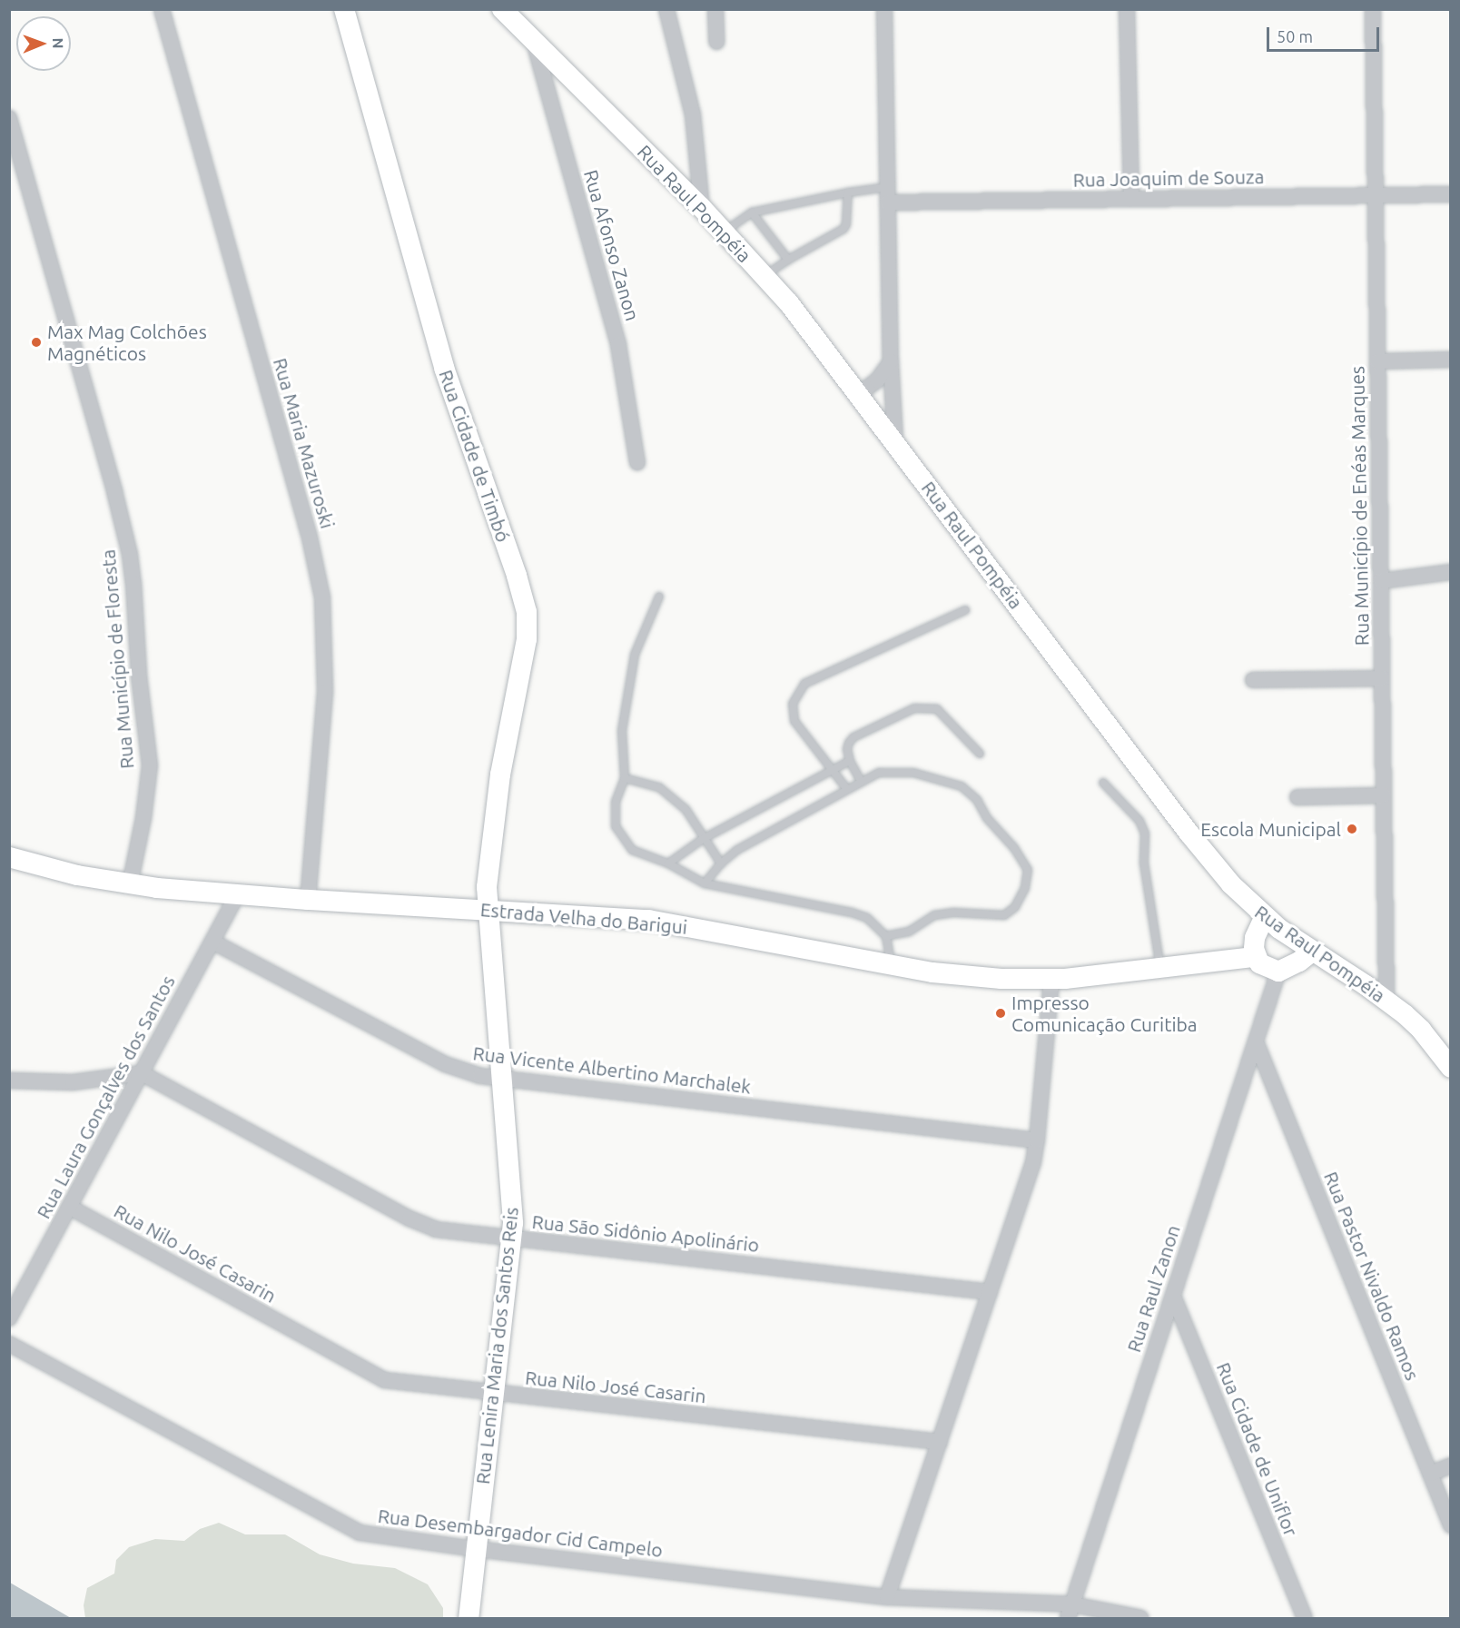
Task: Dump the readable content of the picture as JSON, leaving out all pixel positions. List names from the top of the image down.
{
  "streets": {
    "main road": [
      "Rua Raul Pompéia",
      "Rua Cidade de Timbó",
      "Estrada Velha do Barigui",
      "Rua Lenira Maria dos Santos Reis"
    ],
    "street": [
      "Rua Joaquim de Souza",
      "Rua Afonso Zanon",
      "Rua Maria Mazuroski",
      "Rua Município de Enéas Marques",
      "Rua Município de Floresta",
      "Rua Vicente Albertino Marchalek",
      "Rua Laura Gonçalves dos Santos",
      "Rua São Sidônio Apolinário",
      "Rua Nilo José Casarin",
      "Rua Pastor Nivaldo Ramos",
      "Rua Raul Zanon",
      "Rua Cidade de Uniflor",
      "Rua Desembargador Cid Campelo"
    ]
  },
  "crossings": [
    ["Rua Joaquim de Souza", "Rua Município de Enéas Marques"],
    ["Rua Raul Pompéia", "Rua Afonso Zanon"],
    ["Rua Raul Pompéia", "Rua Município de Enéas Marques"],
    ["Rua Maria Mazuroski", "Estrada Velha do Barigui"],
    ["Rua Cidade de Timbó", "Estrada Velha do Barigui"],
    ["Rua Cidade de Timbó", "Rua Lenira Maria dos Santos Reis"],
    ["Rua Município de Floresta", "Estrada Velha do Barigui"],
    ["Estrada Velha do Barigui", "Rua Laura Gonçalves dos Santos"],
    ["Estrada Velha do Barigui", "Rua Lenira Maria dos Santos Reis"],
    ["Rua Vicente Albertino Marchalek", "Rua Laura Gonçalves dos Santos"],
    ["Rua Vicente Albertino Marchalek", "Rua Lenira Maria dos Santos Reis"],
    ["Rua Laura Gonçalves dos Santos", "Rua São Sidônio Apolinário"],
    ["Rua Laura Gonçalves dos Santos", "Rua Nilo José Casarin"],
    ["Rua São Sidônio Apolinário", "Rua Lenira Maria dos Santos Reis"],
    ["Rua Nilo José Casarin", "Rua Lenira Maria dos Santos Reis"],
    ["Rua Pastor Nivaldo Ramos", "Rua Raul Zanon"],
    ["Rua Raul Zanon", "Rua Cidade de Uniflor"],
    ["Rua Raul Zanon", "Rua Desembargador Cid Campelo"],
    ["Rua Lenira Maria dos Santos Reis", "Rua Desembargador Cid Campelo"]
  ],
  "places": ["Max Mag Colchões Magnéticos", "Escola Municipal", "Impresso Comunicação Curitiba"],
  "scale_bar": "50 m",
  "north": "right"
}
